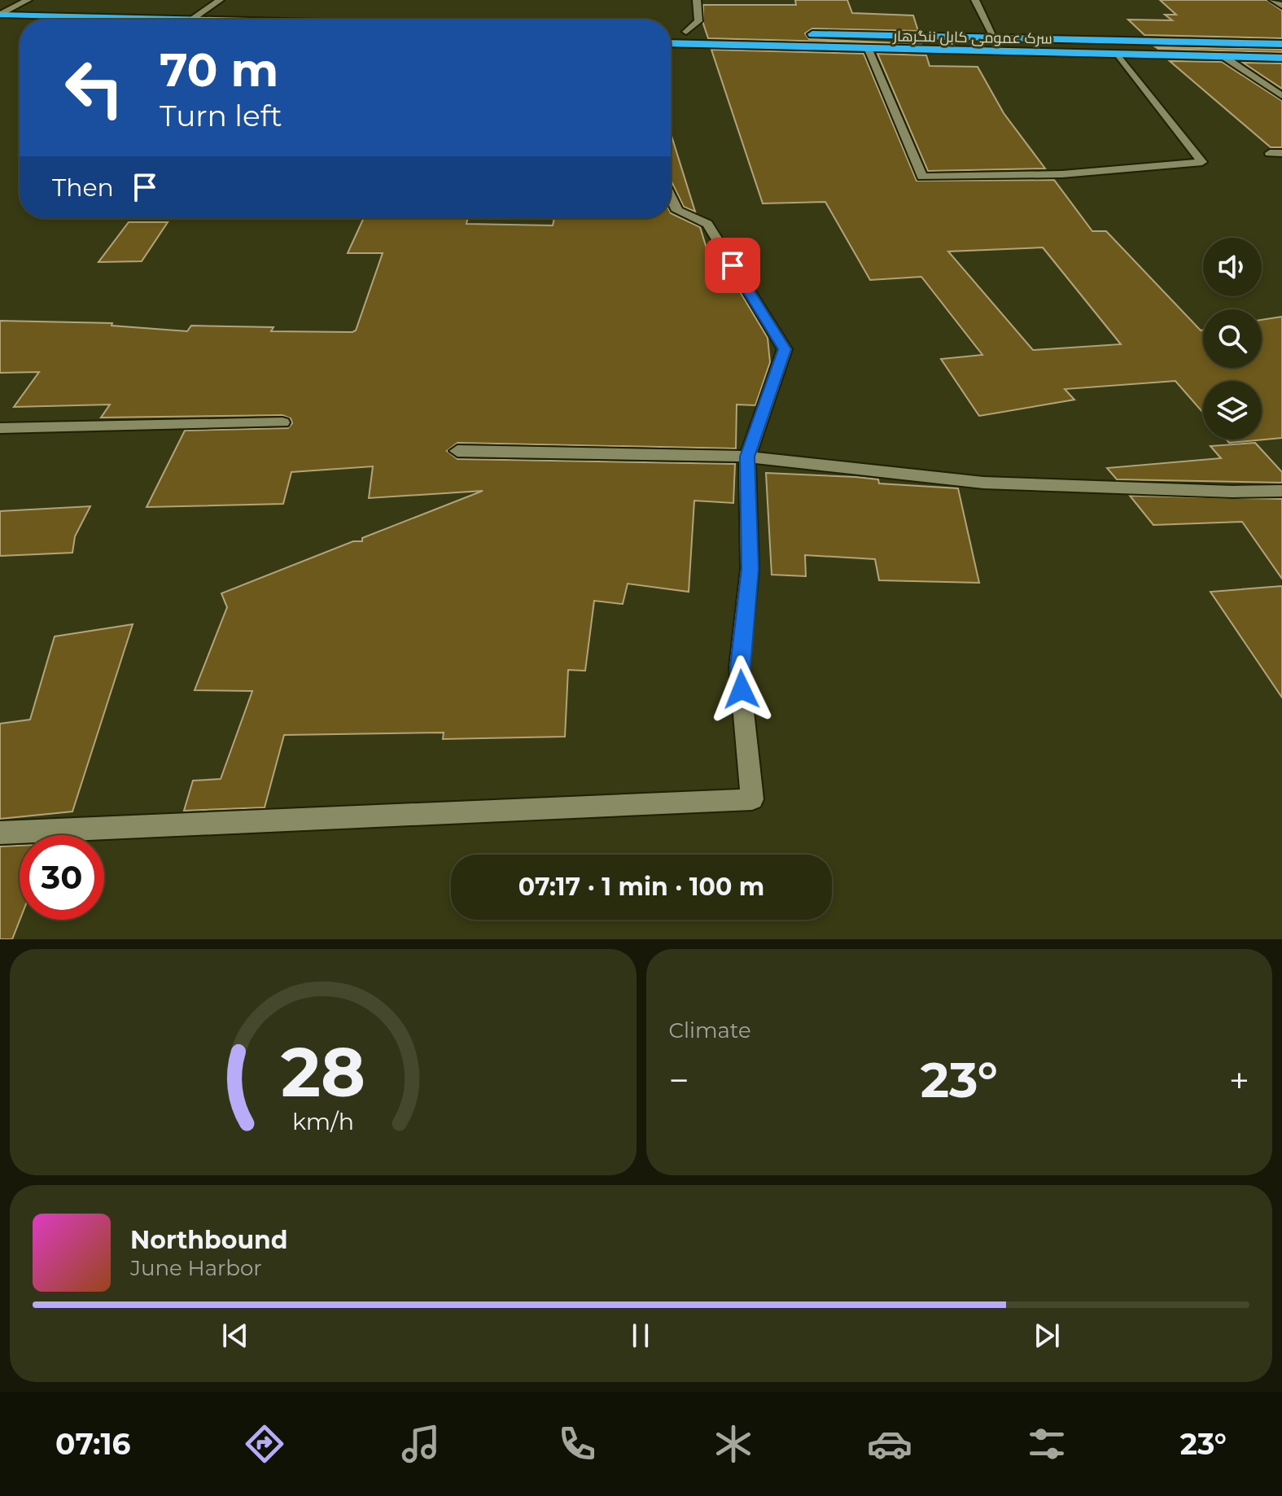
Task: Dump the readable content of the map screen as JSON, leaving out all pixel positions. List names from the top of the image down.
{
  "streets": {
    "highway": ["سرک عمومی کابل ننگرهار"]
  },
  "page": {
    "turn": ["70 m", "Turn left"],
    "then": "Then",
    "limit": "30",
    "trip": "07:17 · 1 min · 100 m",
    "tile": "Climate",
    "heat": ["−", "23°", "+"],
    "song": ["Northbound", "June Harbor"],
    "tabs": ["07:16", "23°"],
    "gauge": ["28", "km/h"]
  }
}
